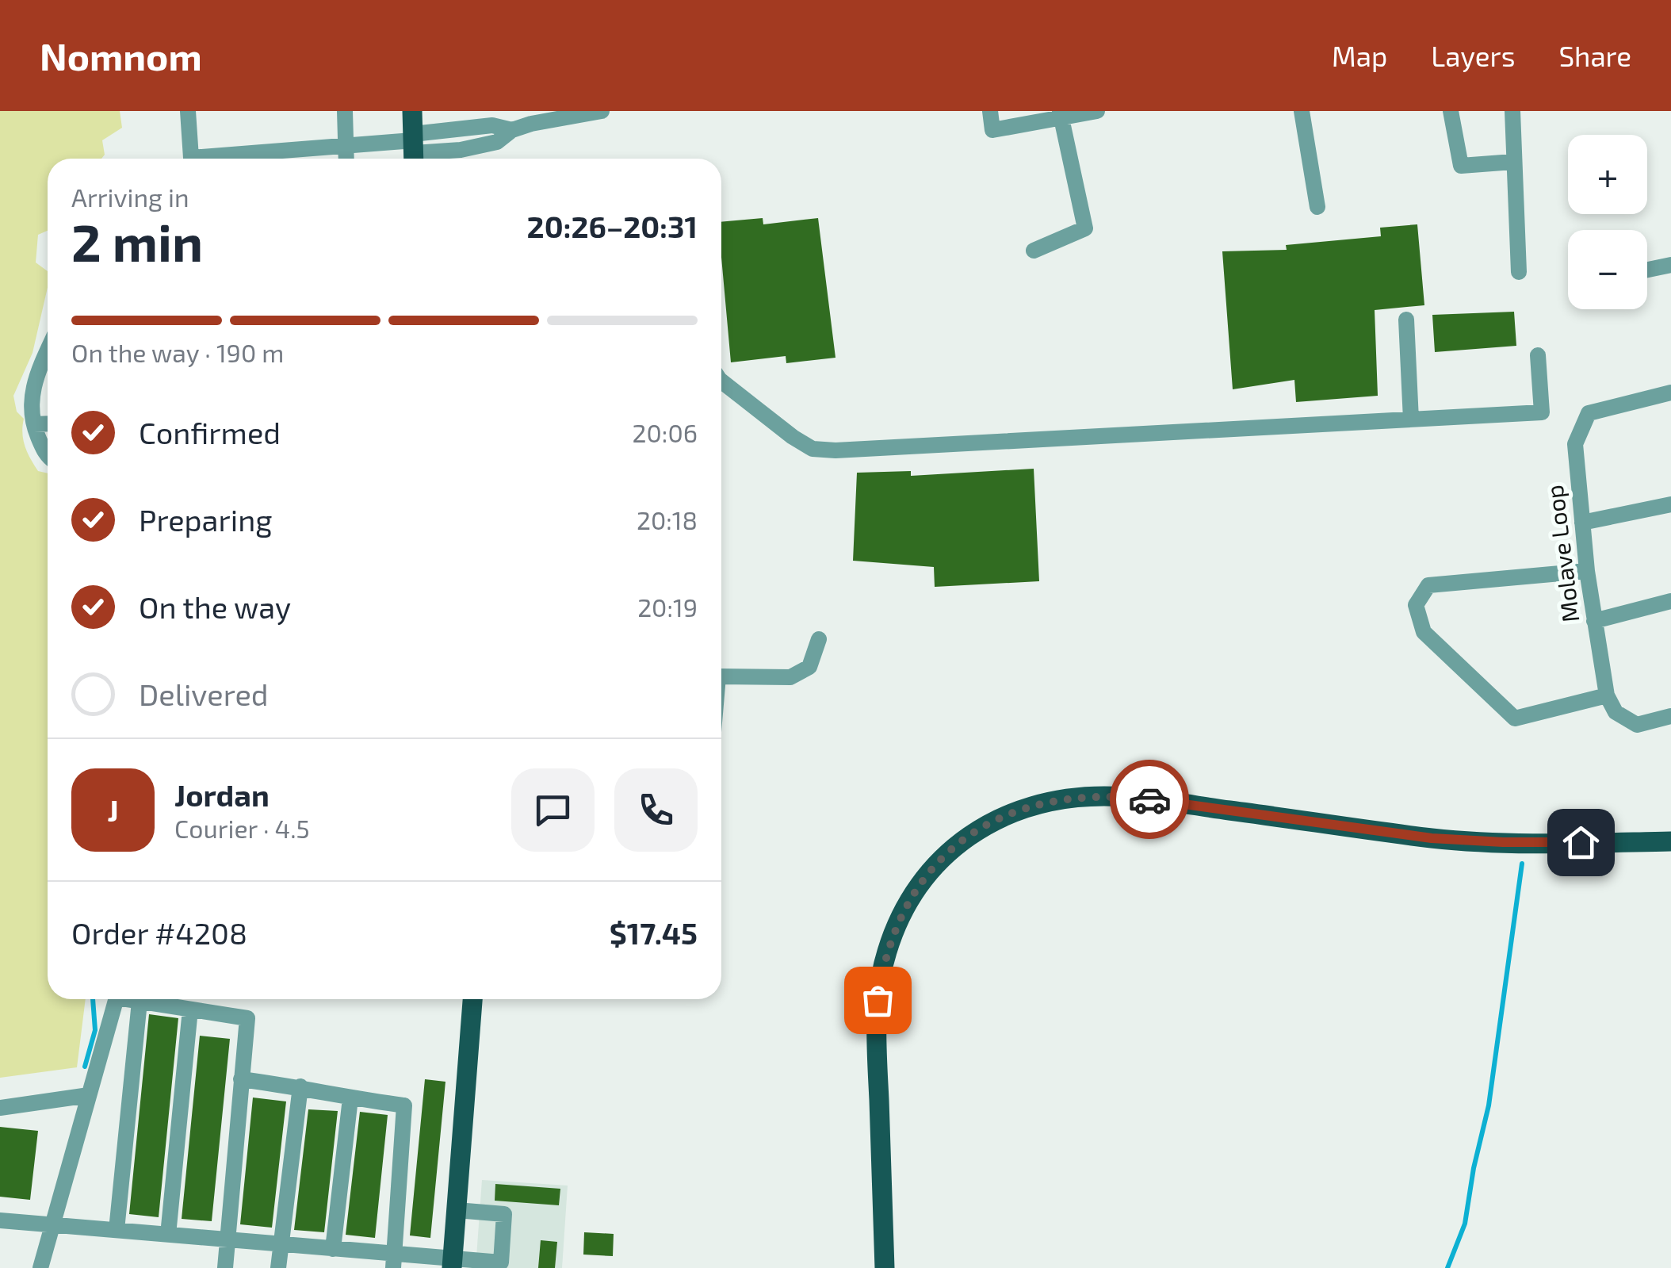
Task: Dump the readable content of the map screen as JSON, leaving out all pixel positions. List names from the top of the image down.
{
  "streets": {
    "street": ["Molave Loop"]
  },
  "page": {
    "header": "Nomnom",
    "nav": ["Map", "Layers", "Share"],
    "map_buttons": ["+", "−"],
    "heading": ["2 min", "Arriving in", "20:26–20:31"],
    "panel": [
      "Jordan",
      "Courier · 4.5",
      "Order #4208",
      "$17.45"
    ],
    "bar": "On the way · 190 m",
    "list": [
      ["Confirmed", "20:06"],
      ["Preparing", "20:18"],
      ["On the way", "20:19"],
      "Delivered"
    ],
    "round": "J"
  }
}
